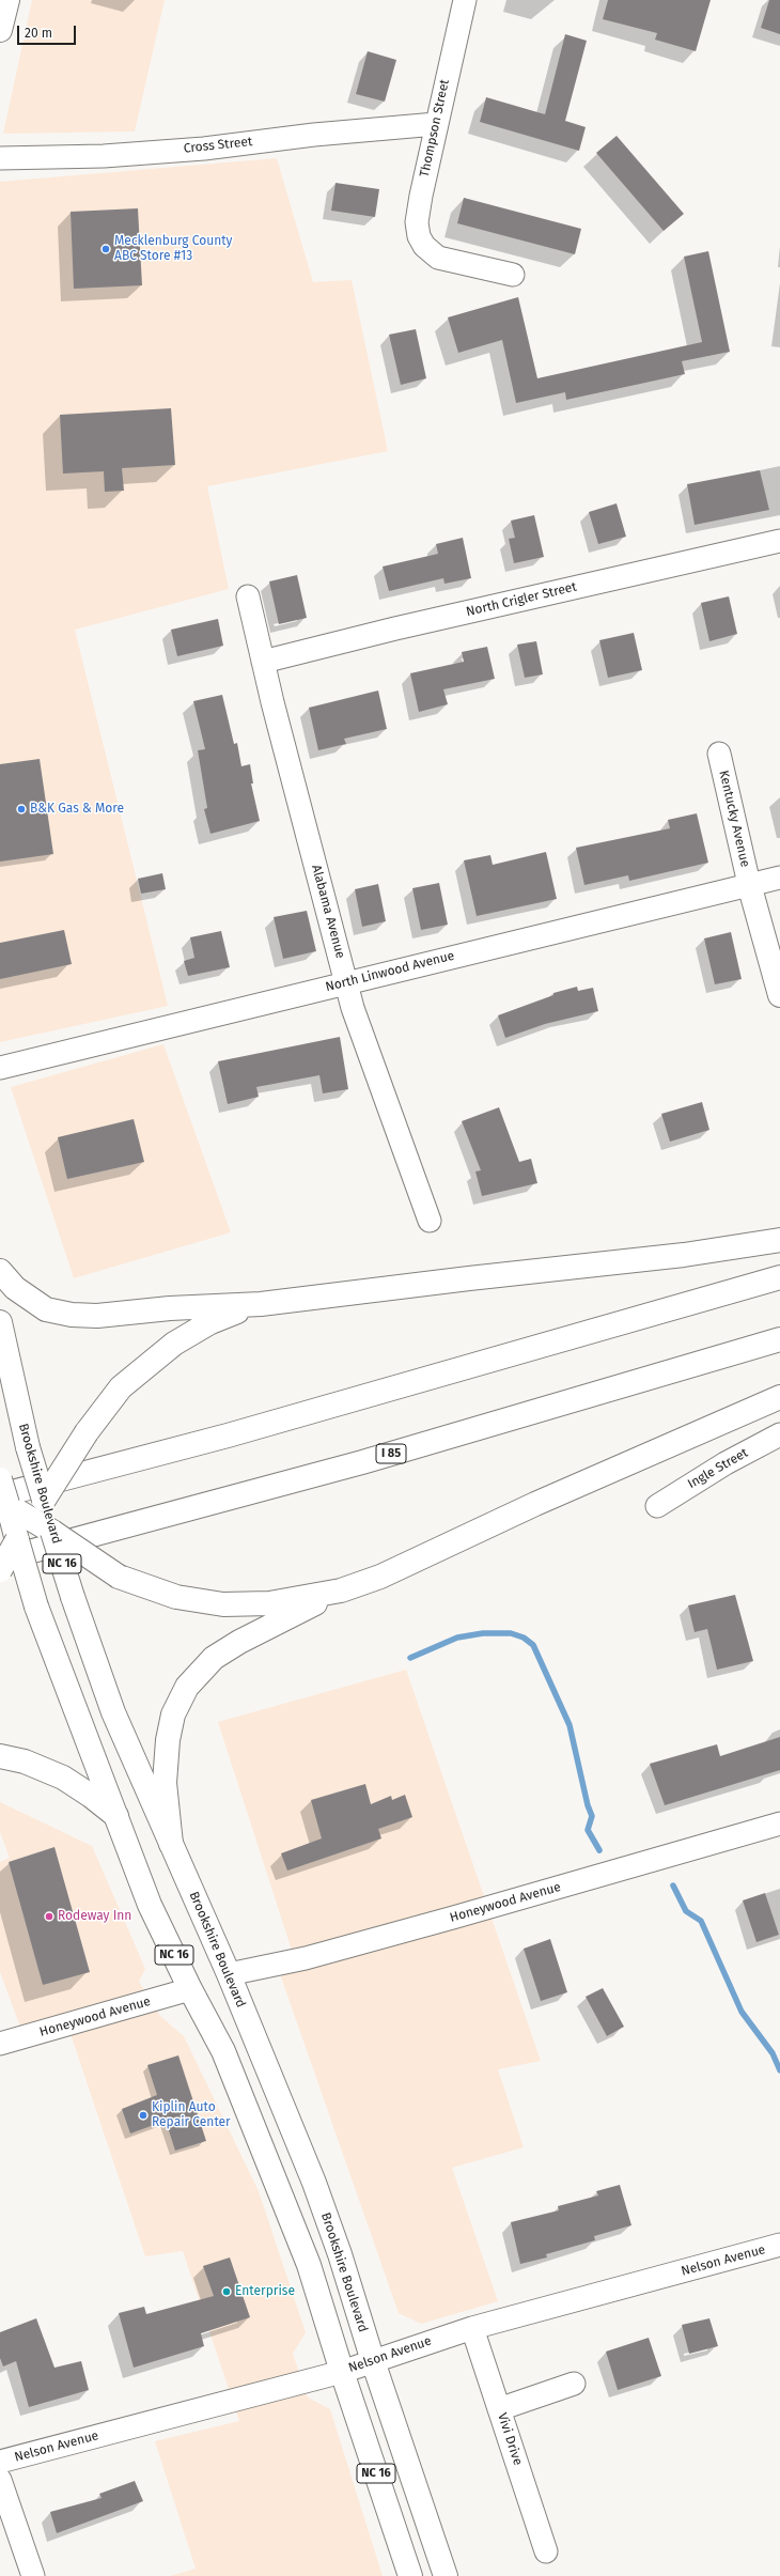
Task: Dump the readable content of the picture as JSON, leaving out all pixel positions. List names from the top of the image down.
{
  "streets": {
    "main road": ["I 85", "Brookshire Boulevard", "NC 16"],
    "street": [
      "Thompson Street",
      "Cross Street",
      "North Crigler Street",
      "Kentucky Avenue",
      "Alabama Avenue",
      "North Linwood Avenue",
      "Ingle Street",
      "Honeywood Avenue",
      "Nelson Avenue",
      "Vivi Drive"
    ]
  },
  "crossings": [
    ["Thompson Street", "Cross Street"],
    ["North Crigler Street", "Alabama Avenue"],
    ["Kentucky Avenue", "North Linwood Avenue"],
    ["Alabama Avenue", "North Linwood Avenue"],
    ["Brookshire Boulevard", "Honeywood Avenue"],
    ["Brookshire Boulevard", "Nelson Avenue"],
    ["NC 16", "Honeywood Avenue"],
    ["NC 16", "Nelson Avenue"],
    ["Nelson Avenue", "Vivi Drive"]
  ],
  "places": [
    "Mecklenburg County ABC Store #13",
    "B&K Gas & More",
    "Rodeway Inn",
    "Kiplin Auto Repair Center",
    "Enterprise"
  ],
  "scale_bar": "20 m"
}
